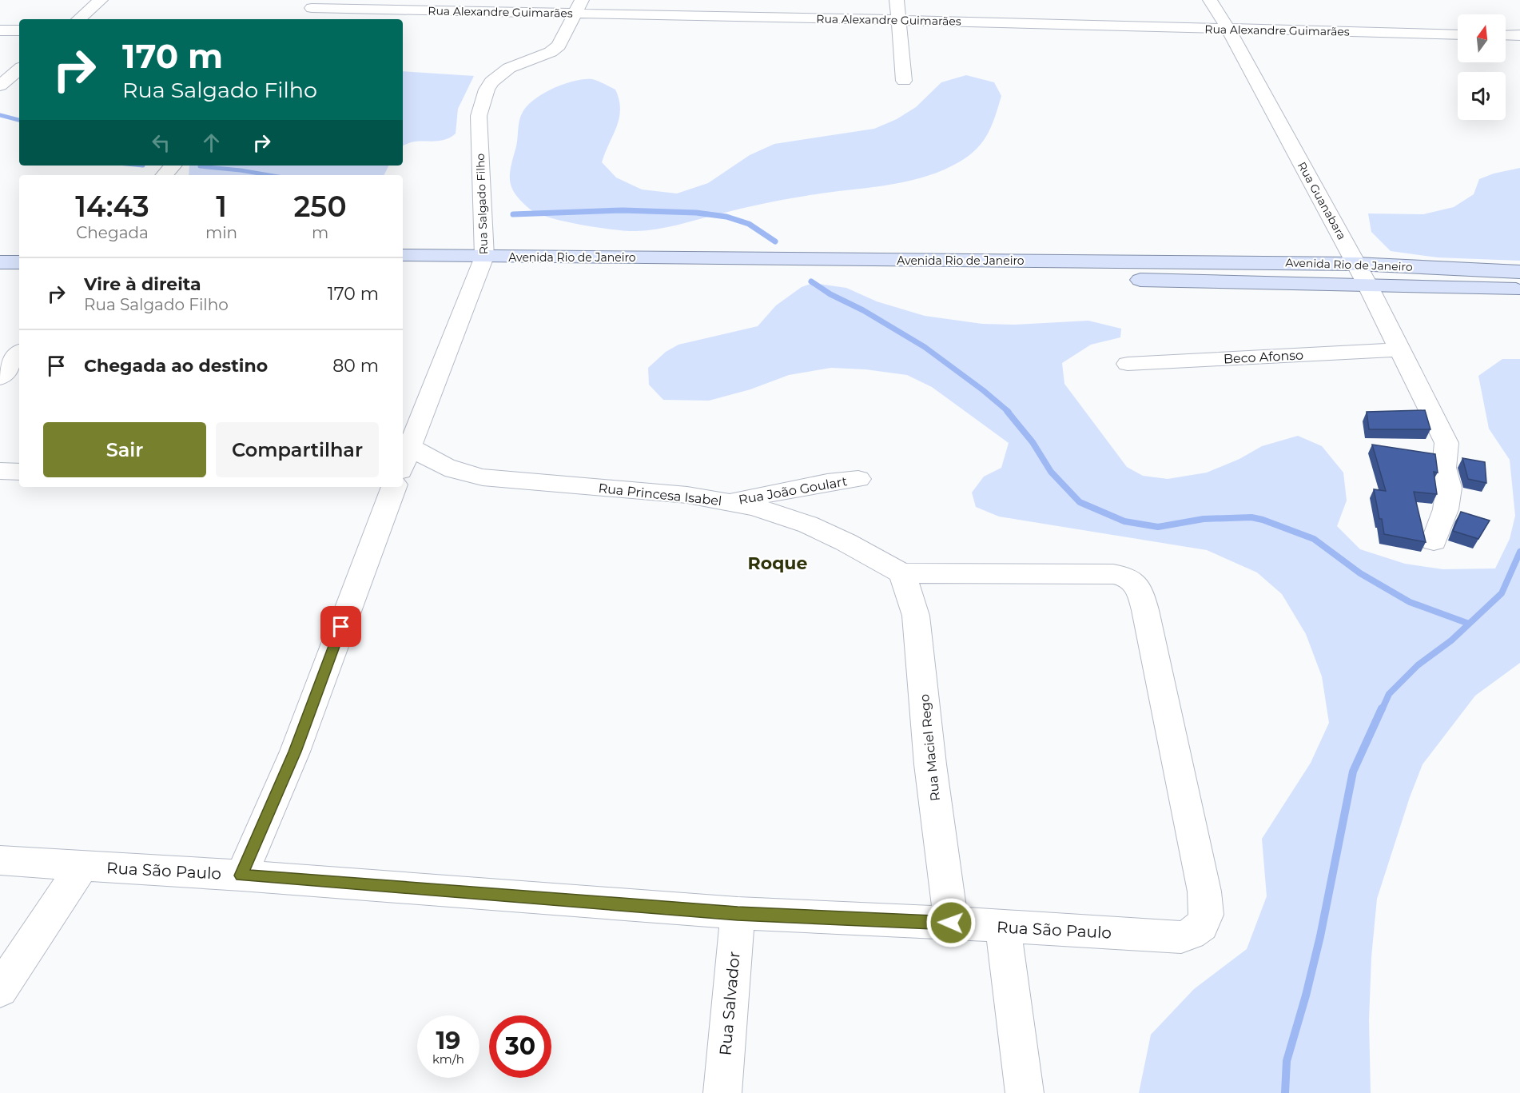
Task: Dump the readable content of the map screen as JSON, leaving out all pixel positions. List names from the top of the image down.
{
  "streets": {
    "main road": ["Avenida Rio de Janeiro"],
    "street": [
      "Rua Alexandre Guimarães",
      "Rua Guanabara",
      "Rua Salgado Filho",
      "Beco Afonso",
      "Rua João Goulart",
      "Rua Princesa Isabel",
      "Rua Maciel Rego",
      "Rua São Paulo",
      "Rua Salvador"
    ]
  },
  "crossings": [
    ["Rua Alexandre Guimarães", "Rua Guanabara"],
    ["Rua Alexandre Guimarães", "Rua Salgado Filho"],
    ["Rua Guanabara", "Avenida Rio de Janeiro"],
    ["Rua Guanabara", "Beco Afonso"],
    ["Rua Salgado Filho", "Avenida Rio de Janeiro"],
    ["Rua Salgado Filho", "Rua Princesa Isabel"],
    ["Rua João Goulart", "Rua Princesa Isabel"],
    ["Rua Princesa Isabel", "Rua Maciel Rego"],
    ["Rua Princesa Isabel", "Rua São Paulo"],
    ["Rua Maciel Rego", "Rua São Paulo"],
    ["Rua São Paulo", "Rua Salvador"]
  ],
  "districts": ["Roque"],
  "north": "top",
  "page": {
    "turn": ["170 m", "Rua Salgado Filho"],
    "eta": [
      "14:43",
      "Chegada",
      "1",
      "min",
      "250",
      "m"
    ],
    "list": [
      {
        "name": "Vire à direita",
        "note": "Rua Salgado Filho",
        "value": "170 m"
      },
      {
        "name": "Chegada ao destino",
        "value": "80 m"
      }
    ],
    "buttons": ["Sair", "Compartilhar"],
    "speed": "19 km/h",
    "limit": "30"
  }
}
